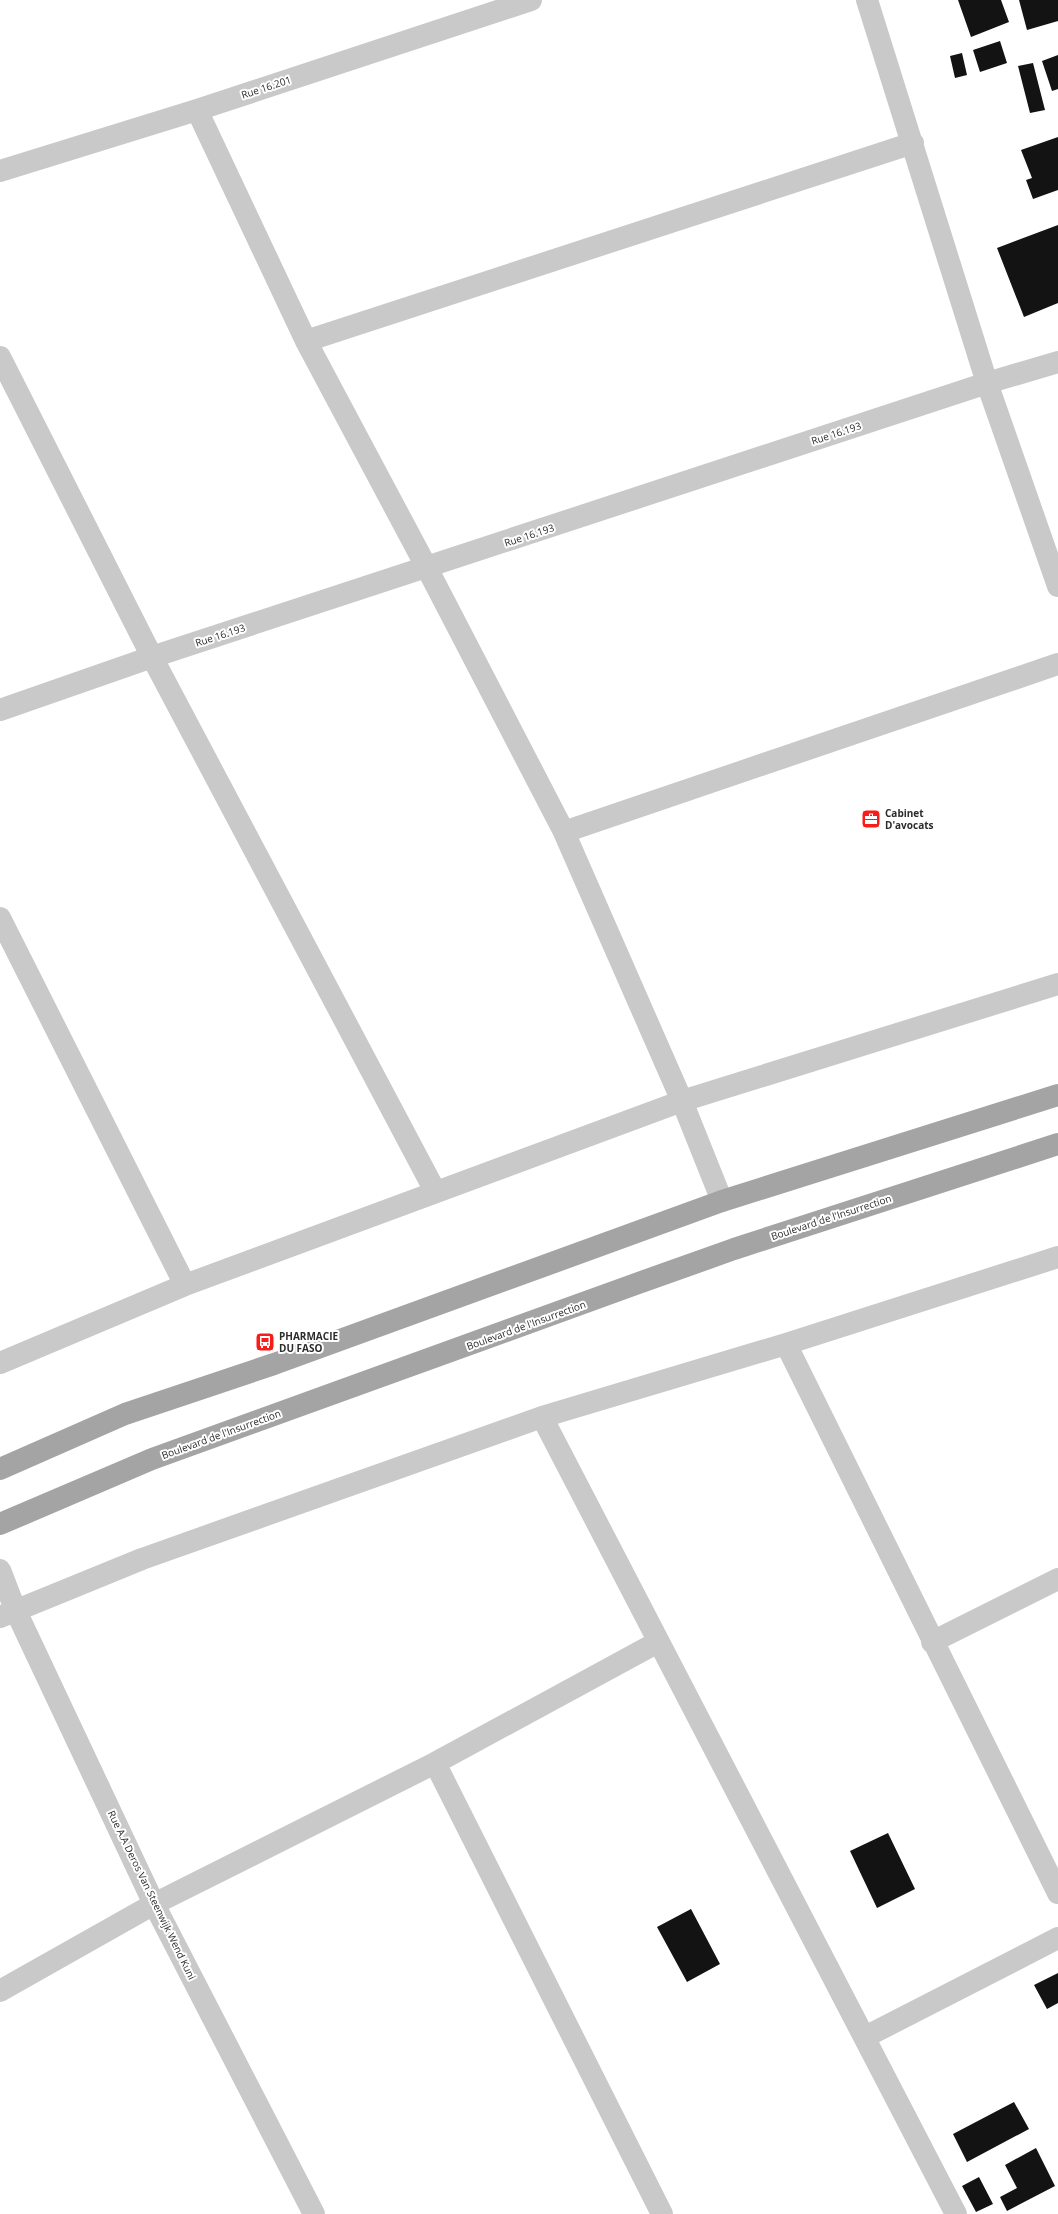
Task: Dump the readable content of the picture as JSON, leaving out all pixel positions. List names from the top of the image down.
{
  "streets": {
    "main road": ["Boulevard de l'Insurrection"],
    "street": ["Rue 16.201", "Rue 16.193", "Rue A.A Deros Van Steenwijk Wend Kuni"]
  },
  "places": {
    "office": ["Cabinet D'avocats"],
    "bus stop": ["PHARMACIE DU FASO"]
  }
}
